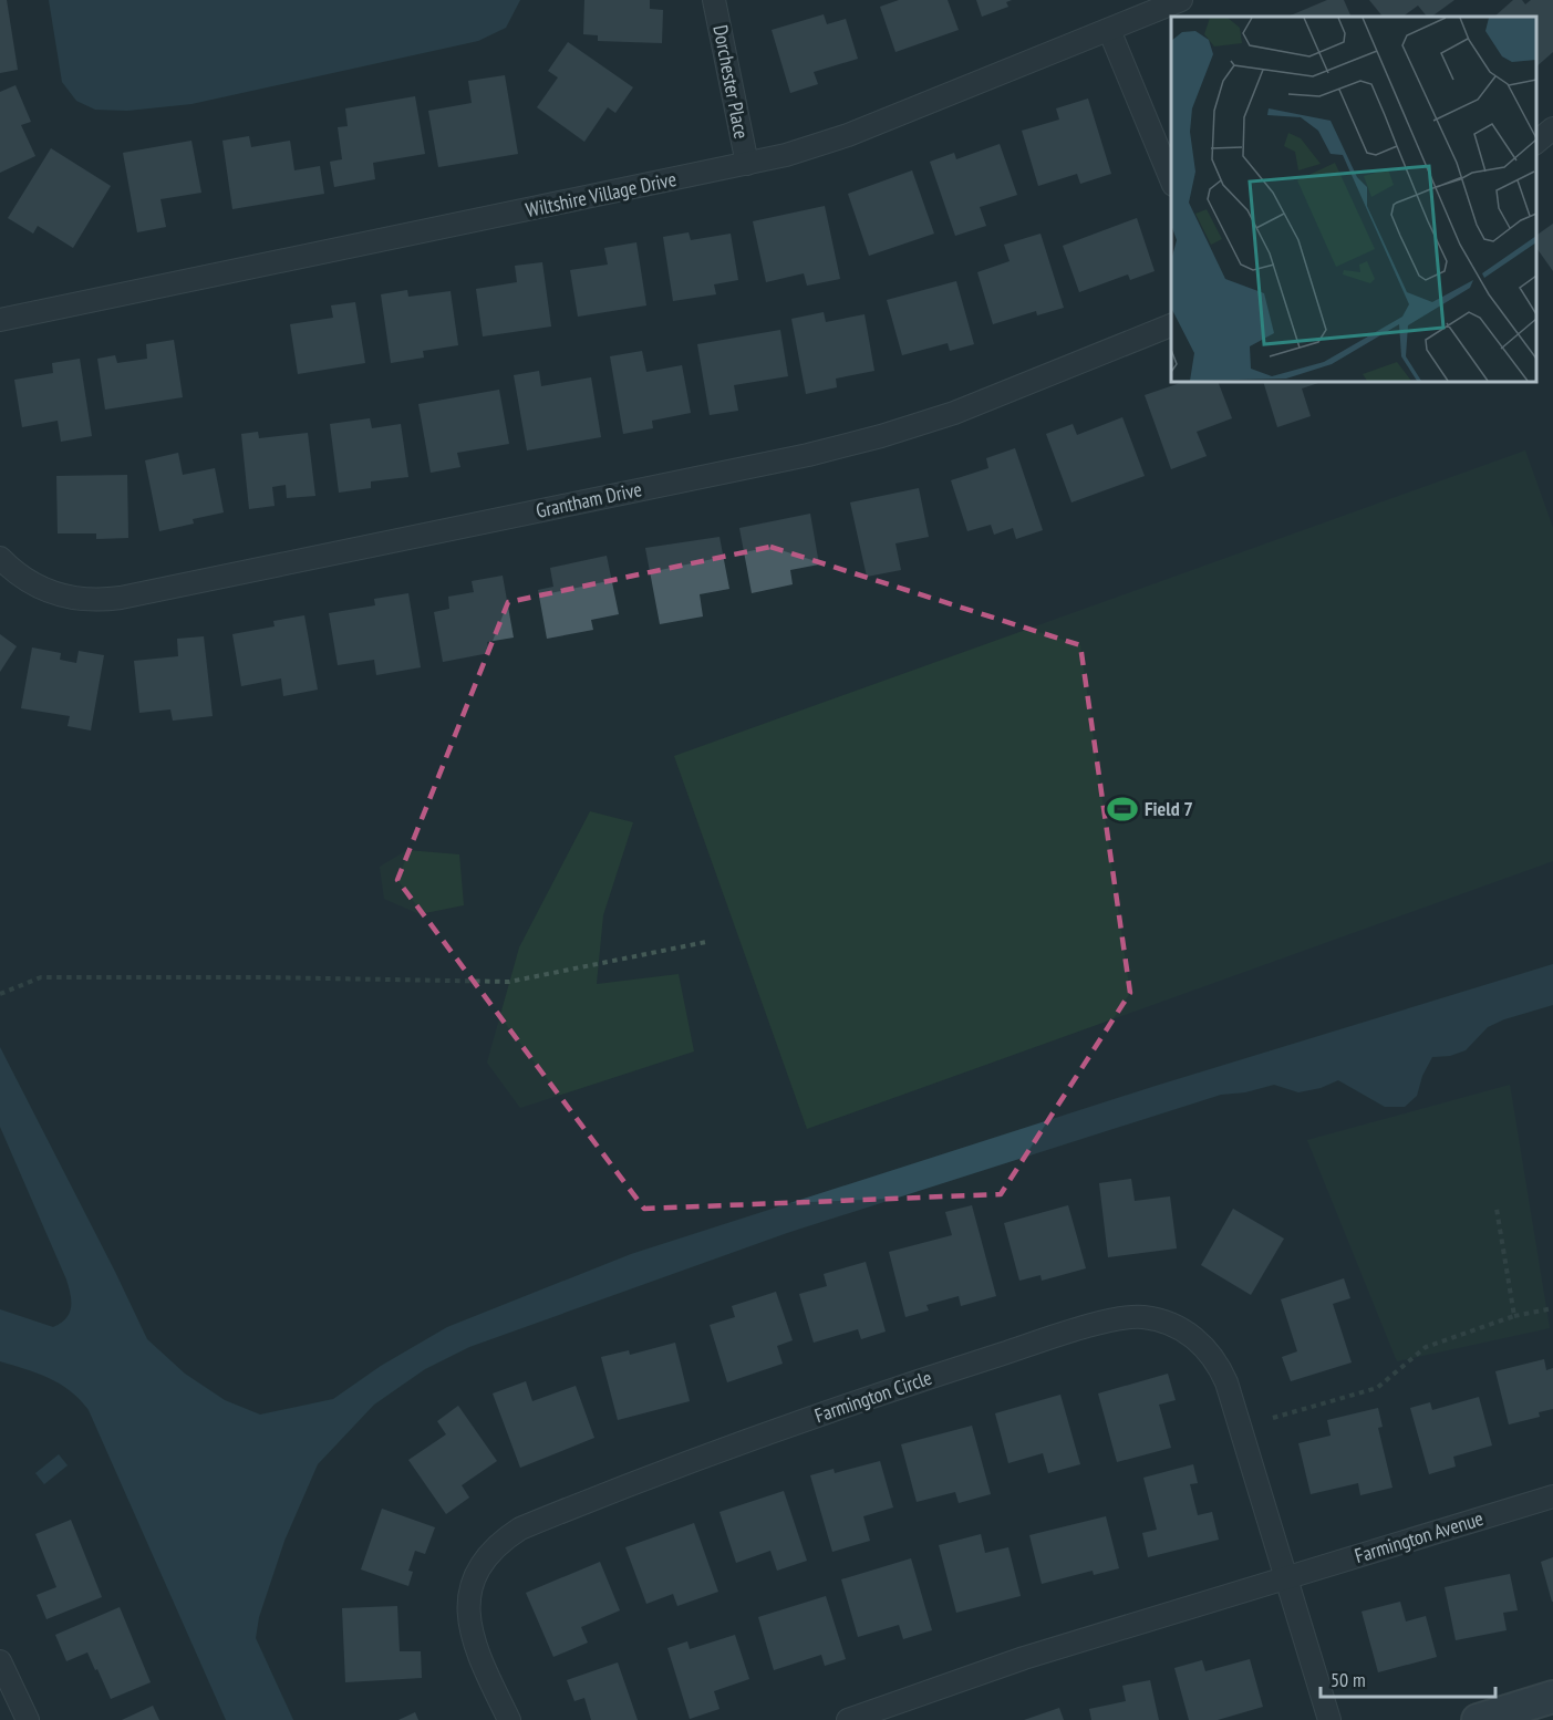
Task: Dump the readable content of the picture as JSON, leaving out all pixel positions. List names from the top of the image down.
{
  "streets": {
    "street": [
      "Dorchester Place",
      "Wiltshire Village Drive",
      "Grantham Drive",
      "Farmington Circle",
      "Farmington Avenue"
    ]
  },
  "crossings": [
    ["Dorchester Place", "Wiltshire Village Drive"],
    ["Farmington Circle", "Farmington Avenue"]
  ],
  "places": {
    "sports": ["Field 7"]
  },
  "scale_bar": "50 m"
}
